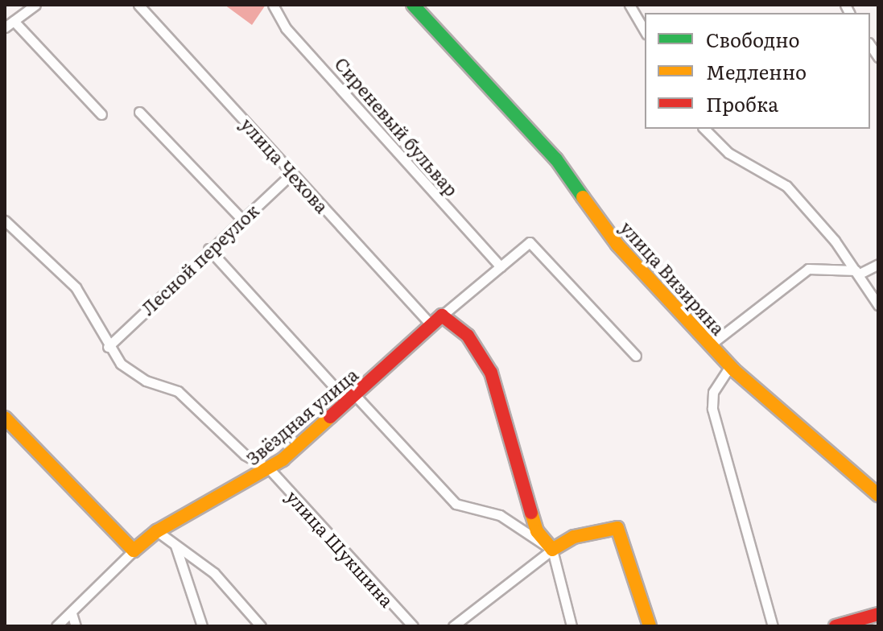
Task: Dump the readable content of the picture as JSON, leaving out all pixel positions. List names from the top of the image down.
{
  "streets": {
    "street": [
      "Сиреневый бульвар",
      "улица Чехова",
      "Лесной переулок",
      "улица Визиряна",
      "Звёздная улица",
      "улица Шукшина"
    ]
  },
  "crossings": [
    ["Сиреневый бульвар", "Звёздная улица"],
    ["улица Чехова", "Лесной переулок"],
    ["улица Чехова", "Звёздная улица"],
    ["Лесной переулок", "улица Шукшина"],
    ["Звёздная улица", "улица Шукшина"]
  ],
  "legend": ["Свободно", "Медленно", "Пробка"]
}
